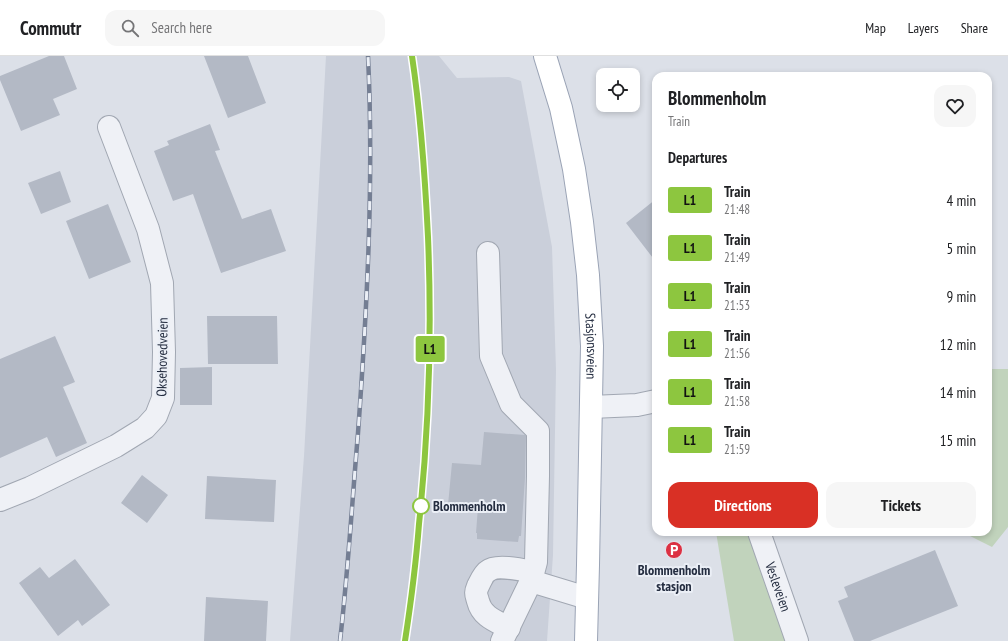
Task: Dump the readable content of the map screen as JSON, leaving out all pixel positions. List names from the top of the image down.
{
  "streets": {
    "main road": ["Stasjonsveien"],
    "street": ["Oksehovedveien", "Vesleveien"]
  },
  "places": {
    "other": ["Blommenholm"],
    "parking": ["Blommenholm stasjon"]
  },
  "page": {
    "header": "Commutr",
    "search": "Search here",
    "nav": ["Map", "Layers", "Share"],
    "on_map": "L1",
    "heading": [
      ["Blommenholm", "Train"],
      "Departures"
    ],
    "list": [
      {
        "mark": "L1",
        "name": "Train",
        "note": "21:48",
        "value": "4 min"
      },
      {
        "mark": "L1",
        "name": "Train",
        "note": "21:49",
        "value": "5 min"
      },
      {
        "mark": "L1",
        "name": "Train",
        "note": "21:53",
        "value": "9 min"
      },
      {
        "mark": "L1",
        "name": "Train",
        "note": "21:56",
        "value": "12 min"
      },
      {
        "mark": "L1",
        "name": "Train",
        "note": "21:58",
        "value": "14 min"
      },
      {
        "mark": "L1",
        "name": "Train",
        "note": "21:59",
        "value": "15 min"
      }
    ],
    "buttons": ["Directions", "Tickets"]
  }
}
